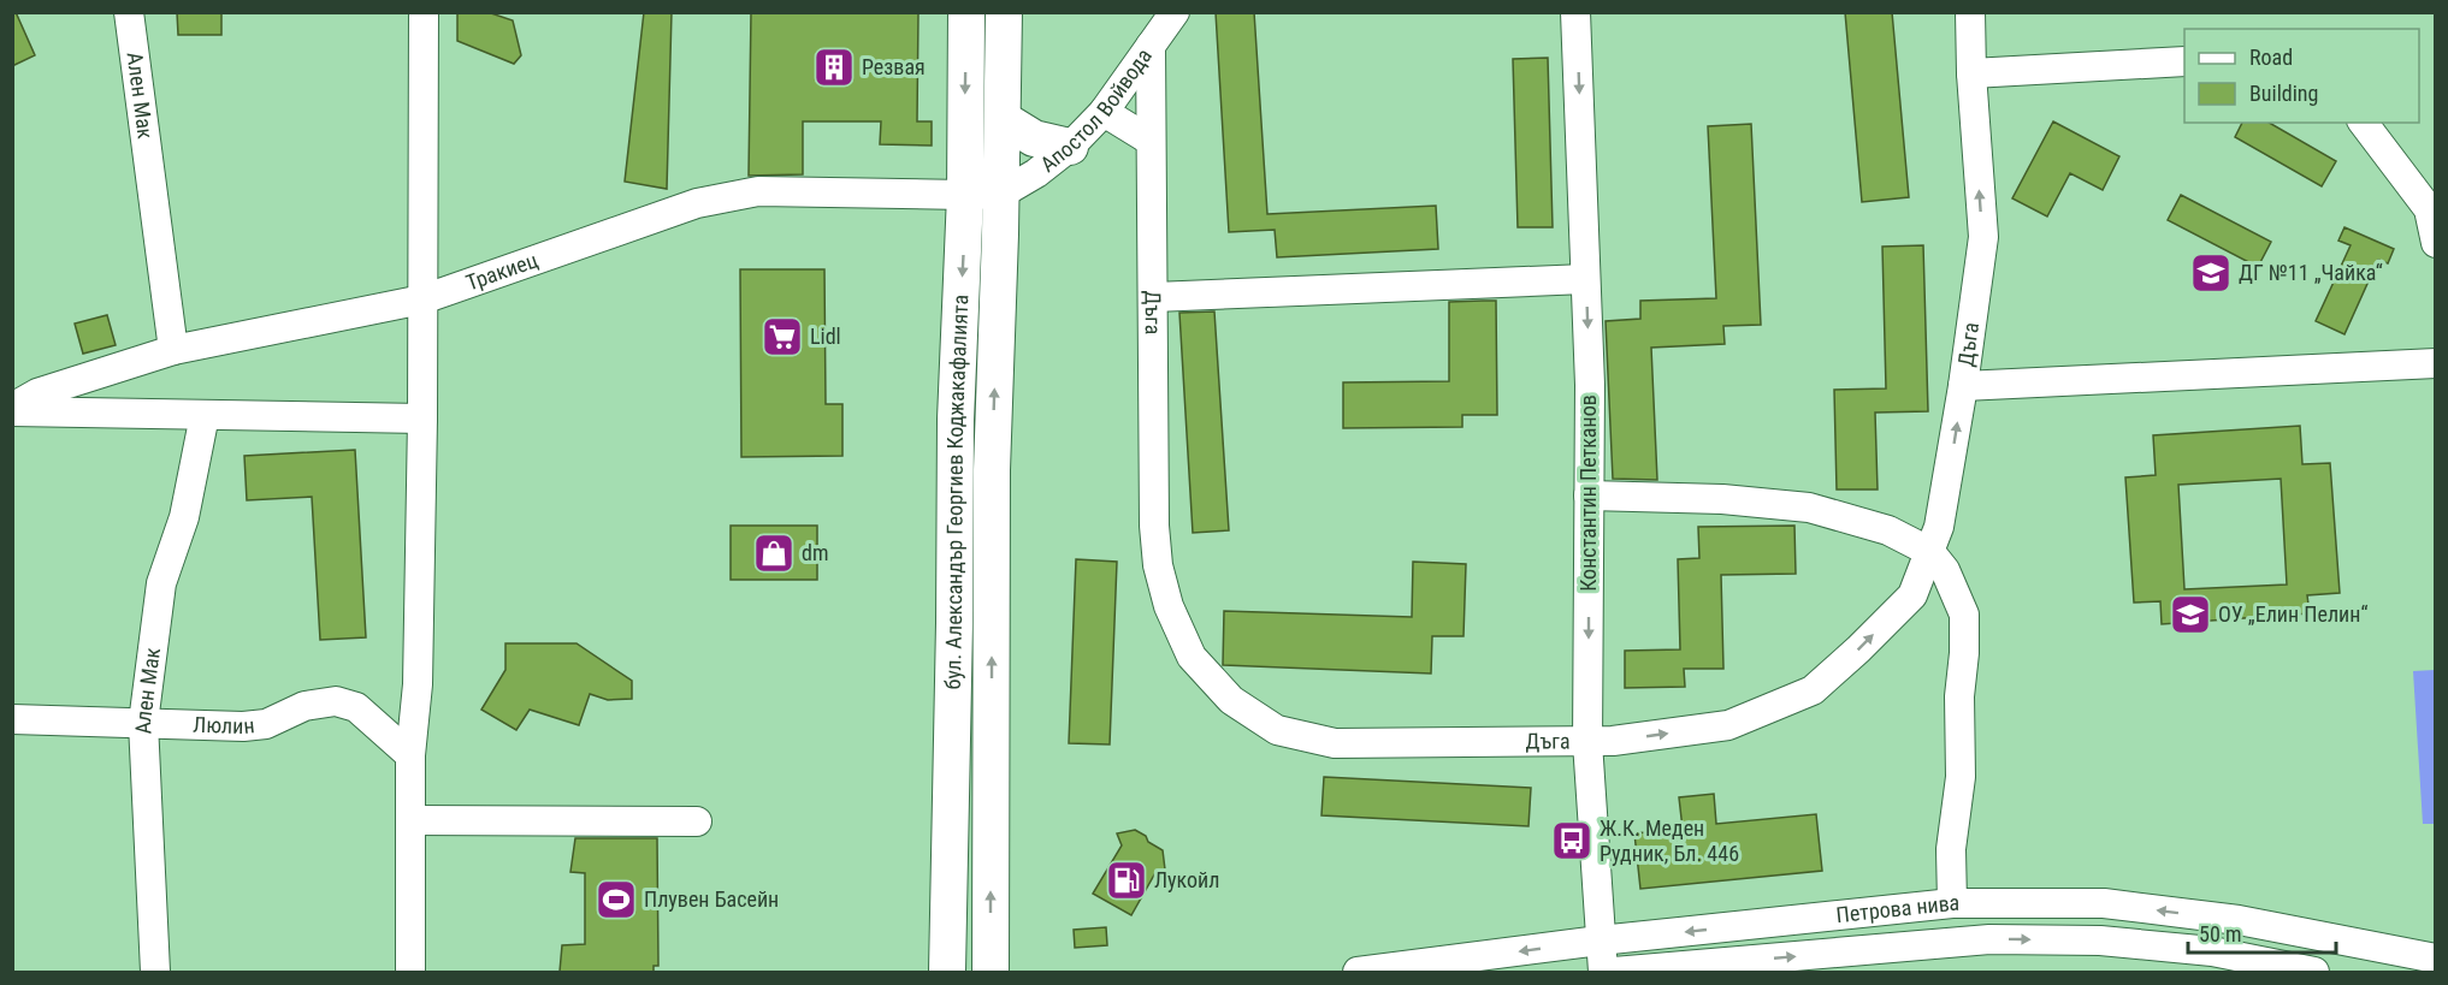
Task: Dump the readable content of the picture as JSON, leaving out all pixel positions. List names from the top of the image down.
{
  "streets": {
    "main road": ["бул. Александър Георгиев Коджакафалията"],
    "street": [
      "Ален Мак",
      "Апостол Войвода",
      "Тракиец",
      "Дъга",
      "Константин Петканов",
      "Люлин",
      "Петрова нива"
    ]
  },
  "crossings": [
    ["Ален Мак", "Тракиец"],
    ["Ален Мак", "Люлин"],
    ["Апостол Войвода", "Тракиец"],
    ["Апостол Войвода", "Дъга"],
    ["Апостол Войвода", "бул. Александър Георгиев Коджакафалията"],
    ["Тракиец", "бул. Александър Георгиев Коджакафалията"],
    ["Дъга", "Константин Петканов"],
    ["Константин Петканов", "Петрова нива"]
  ],
  "one_way": ["Дъга", "Константин Петканов"],
  "places": {
    "building": ["Резвая"],
    "school or university": ["ДГ №11 „Чайка“", "ОУ „Елин Пелин“"],
    "supermarket": ["Lidl"],
    "shop": ["dm"],
    "bus stop": ["Ж.К. Меден Рудник, Бл. 446"],
    "fuel station": ["Лукойл"],
    "sports": ["Плувен Басейн"]
  },
  "legend": ["Road", "Building"],
  "scale_bar": "50 m"
}
